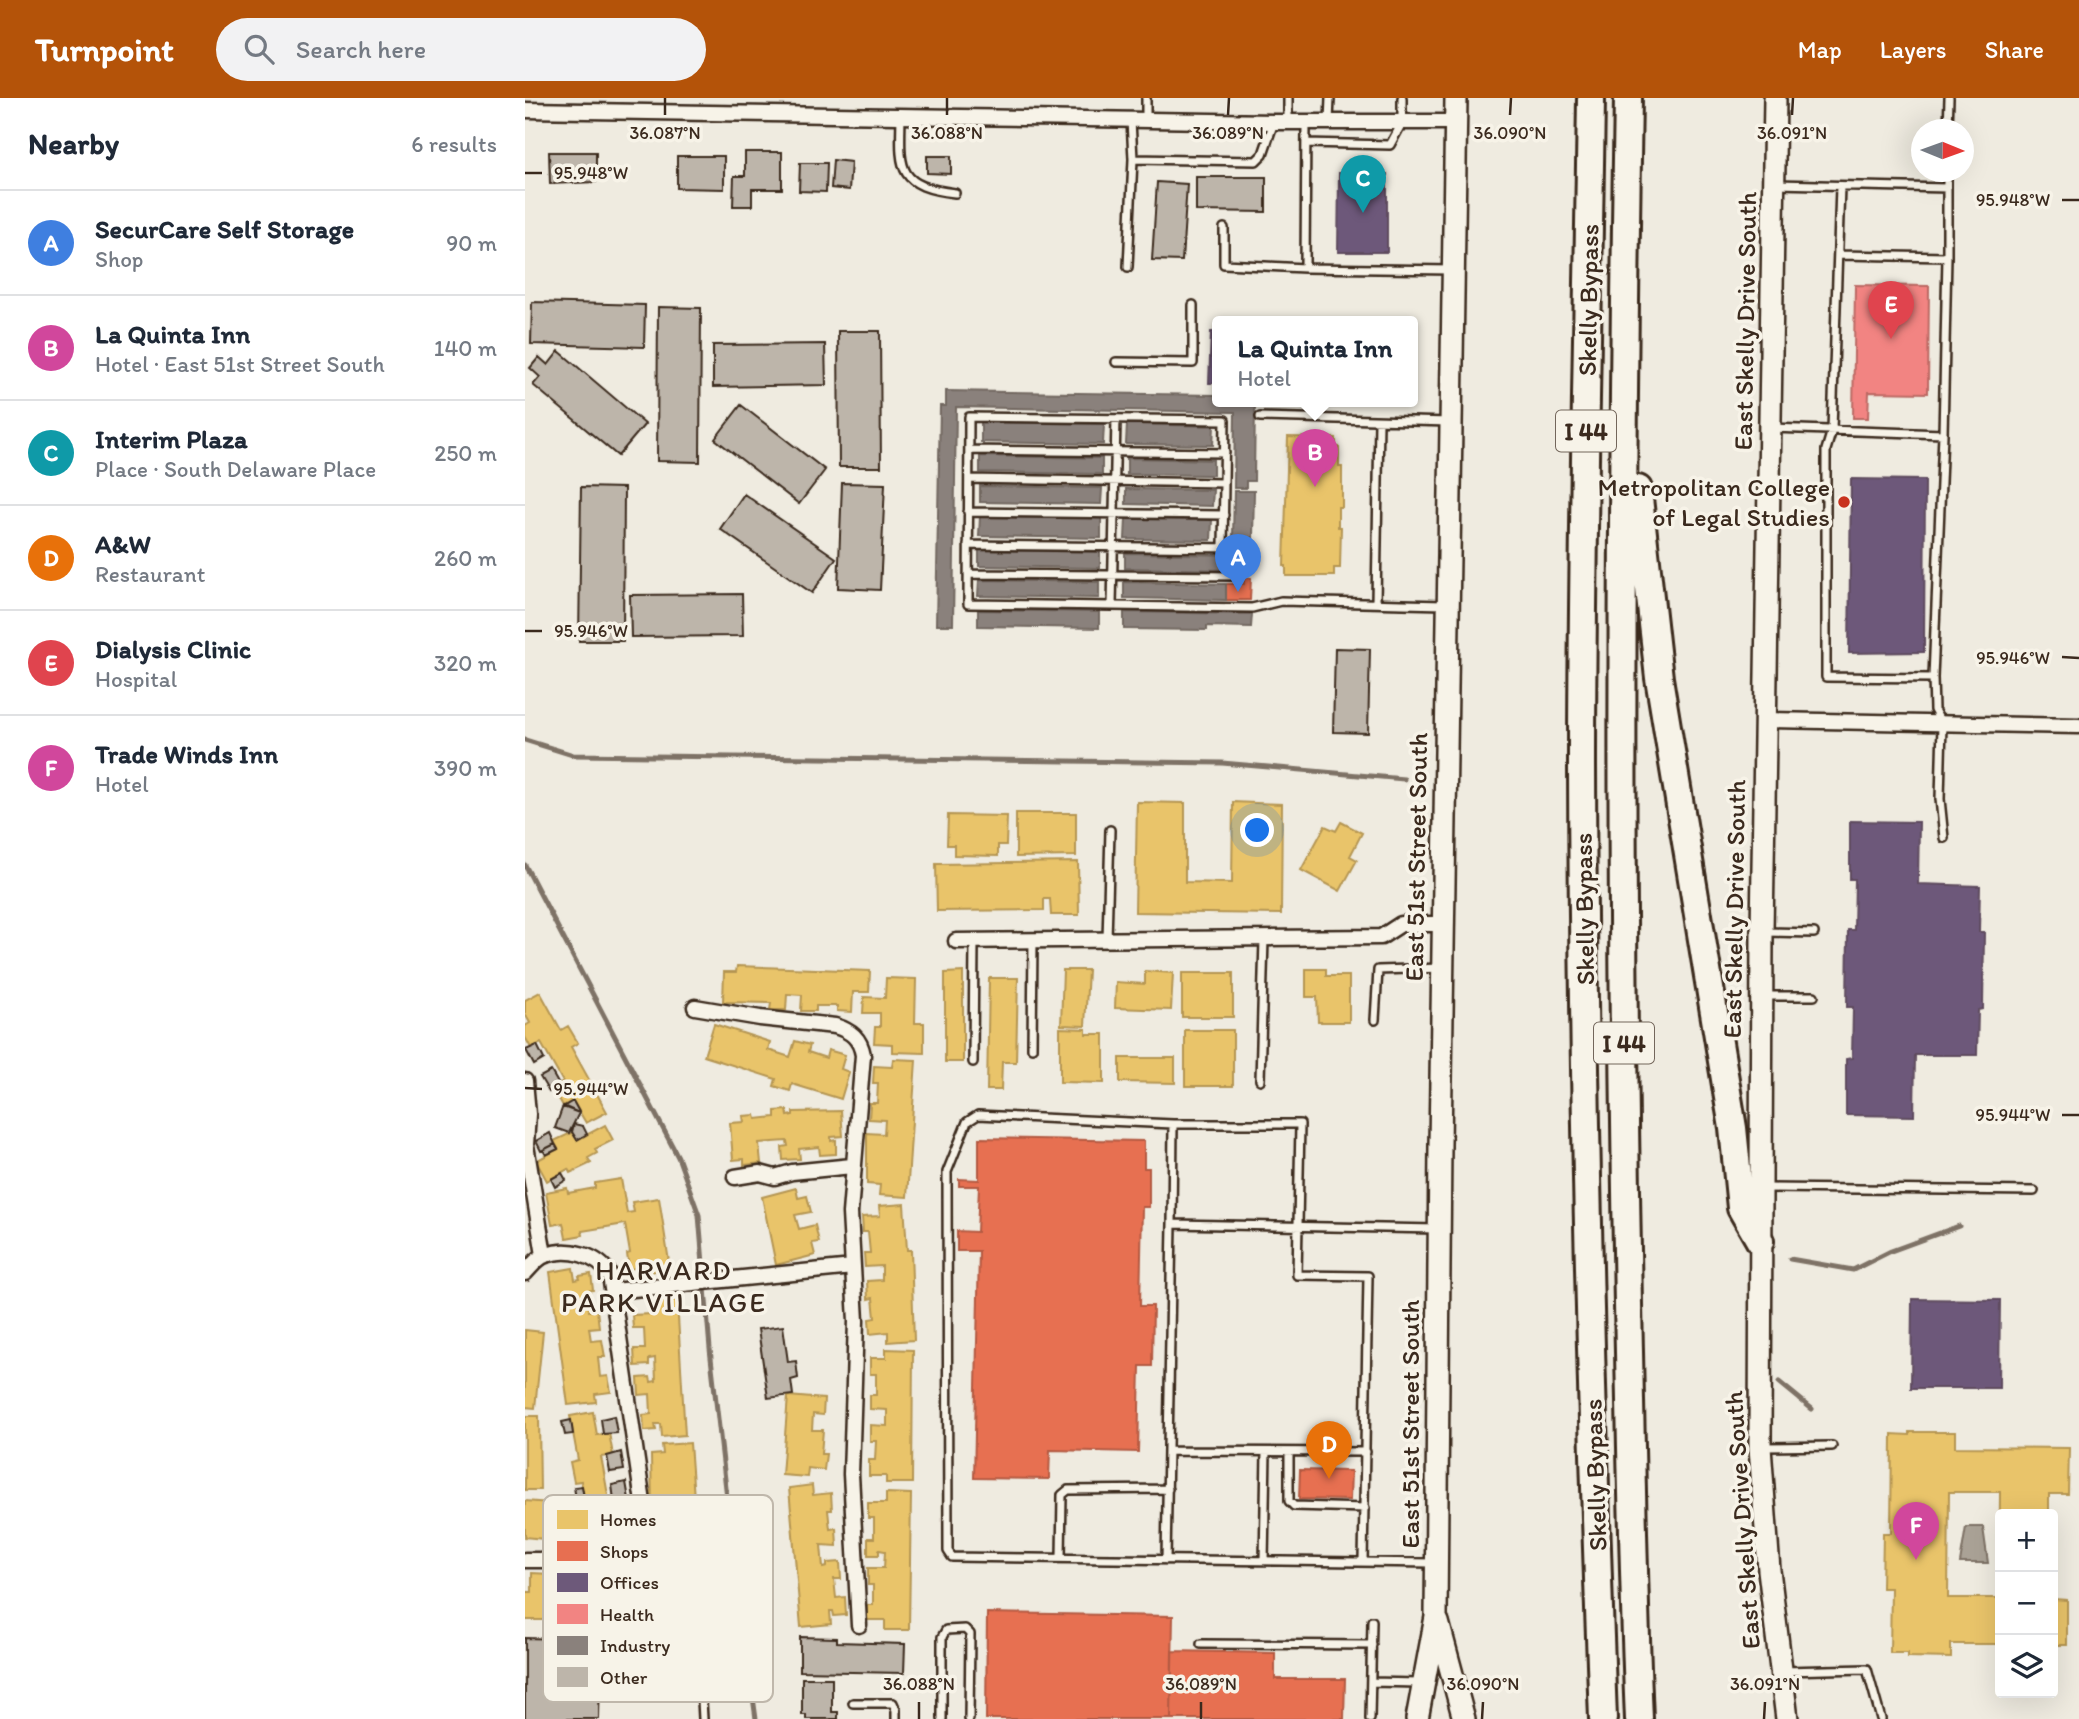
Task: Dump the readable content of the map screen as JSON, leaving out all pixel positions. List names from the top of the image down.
{
  "streets": {
    "highway": ["Skelly Bypass", "I 44"],
    "main road": ["East Skelly Drive South", "East 51st Street South"]
  },
  "districts": ["HARVARD PARK VILLAGE"],
  "places": ["Metropolitan College of Legal Studies"],
  "legend": [
    "Homes",
    "Shops",
    "Offices",
    "Health",
    "Industry",
    "Other"
  ],
  "north": "right",
  "page": {
    "header": "Turnpoint",
    "search": "Search here",
    "nav": ["Map", "Layers", "Share"],
    "heading": ["Nearby", "6 results"],
    "pins": [
      "C",
      "E",
      "B",
      "A",
      "D",
      "F"
    ],
    "list": [
      {
        "mark": "A",
        "name": "SecurCare Self Storage",
        "note": "Shop",
        "value": "90 m"
      },
      {
        "mark": "B",
        "name": "La Quinta Inn",
        "note": "Hotel · East 51st Street South",
        "value": "140 m"
      },
      {
        "mark": "C",
        "name": "Interim Plaza",
        "note": "Place · South Delaware Place",
        "value": "250 m"
      },
      {
        "mark": "D",
        "name": "A&W",
        "note": "Restaurant",
        "value": "260 m"
      },
      {
        "mark": "E",
        "name": "Dialysis Clinic",
        "note": "Hospital",
        "value": "320 m"
      },
      {
        "mark": "F",
        "name": "Trade Winds Inn",
        "note": "Hotel",
        "value": "390 m"
      }
    ],
    "popup": ["La Quinta Inn", "Hotel"],
    "map_buttons": ["+", "−"]
  },
  "coordinates": [
    "36.087°N",
    "36.088°N",
    "36.089°N",
    "36.090°N",
    "36.091°N",
    "95.948°W",
    "95.946°W",
    "95.944°W"
  ]
}
